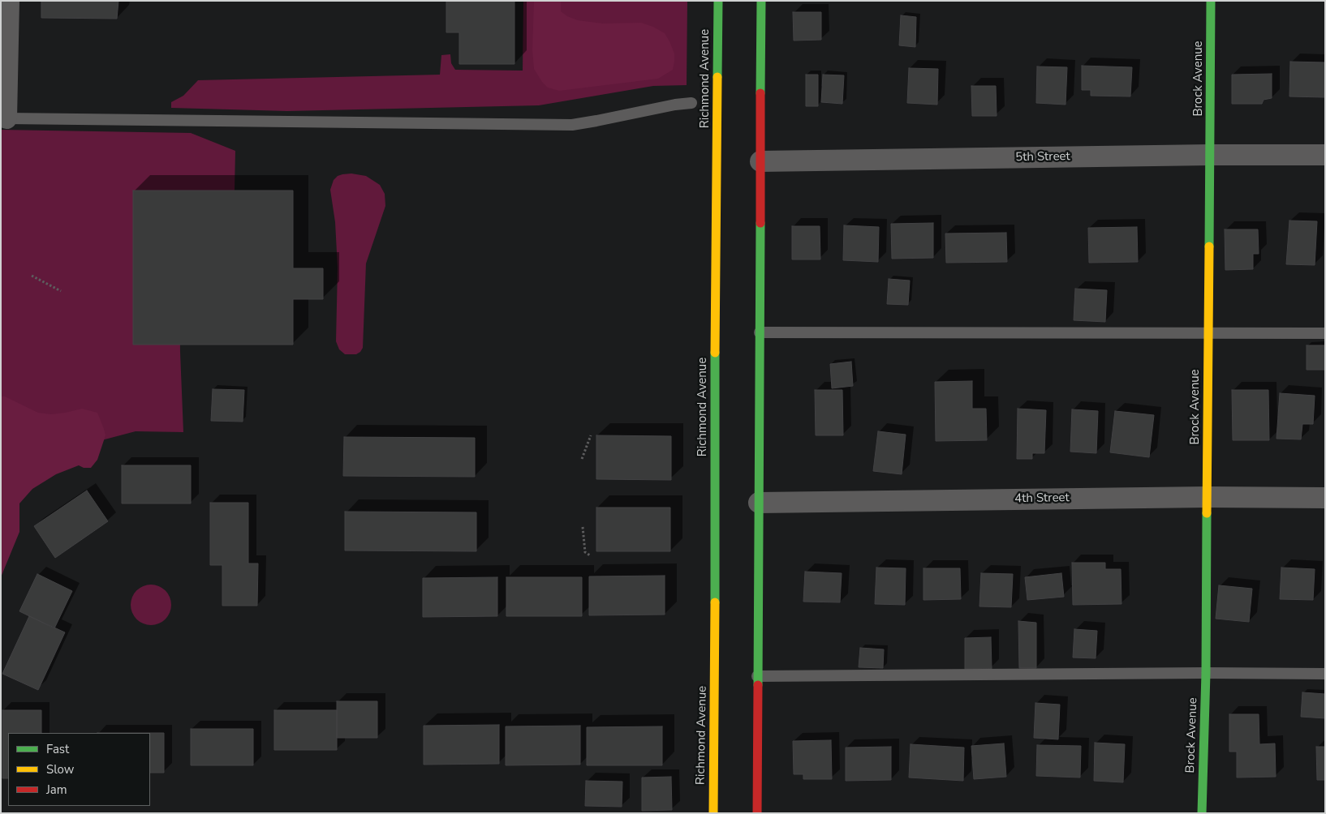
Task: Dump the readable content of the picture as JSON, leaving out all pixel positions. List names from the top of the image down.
{
  "streets": {
    "main road": ["Richmond Avenue", "Brock Avenue"],
    "street": ["5th Street", "4th Street"]
  },
  "crossings": [
    ["Brock Avenue", "5th Street"],
    ["Brock Avenue", "4th Street"]
  ],
  "legend": ["Fast", "Slow", "Jam"]
}
